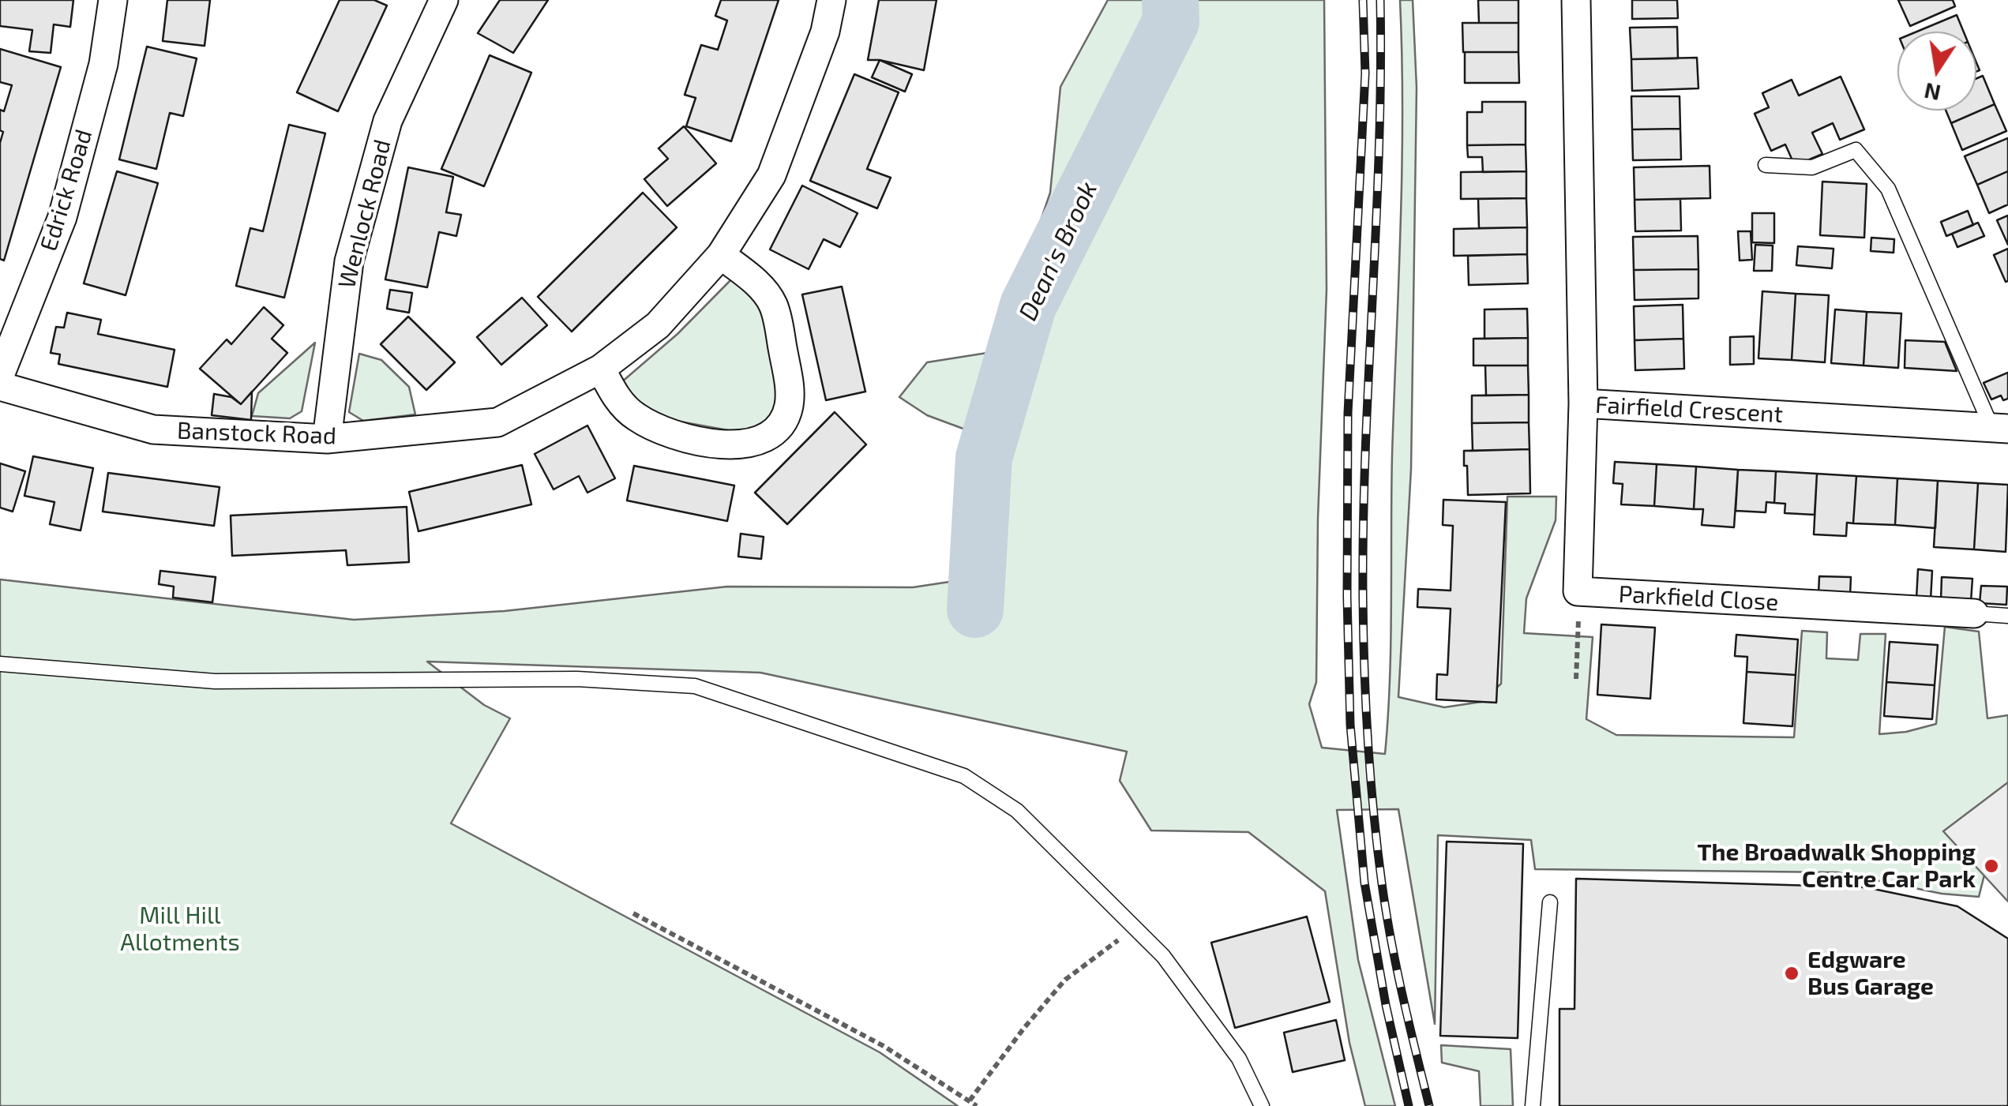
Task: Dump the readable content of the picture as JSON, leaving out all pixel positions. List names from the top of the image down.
{
  "streets": {
    "street": [
      "Edrick Road",
      "Wenlock Road",
      "Fairfield Crescent",
      "Banstock Road",
      "Parkfield Close"
    ]
  },
  "crossings": [
    ["Wenlock Road", "Banstock Road"]
  ],
  "water": ["Dean's Brook"],
  "parks": ["Mill Hill Allotments"],
  "places": ["The Broadwalk Shopping Centre Car Park", "Edgware Bus Garage"],
  "north": "bottom"
}
